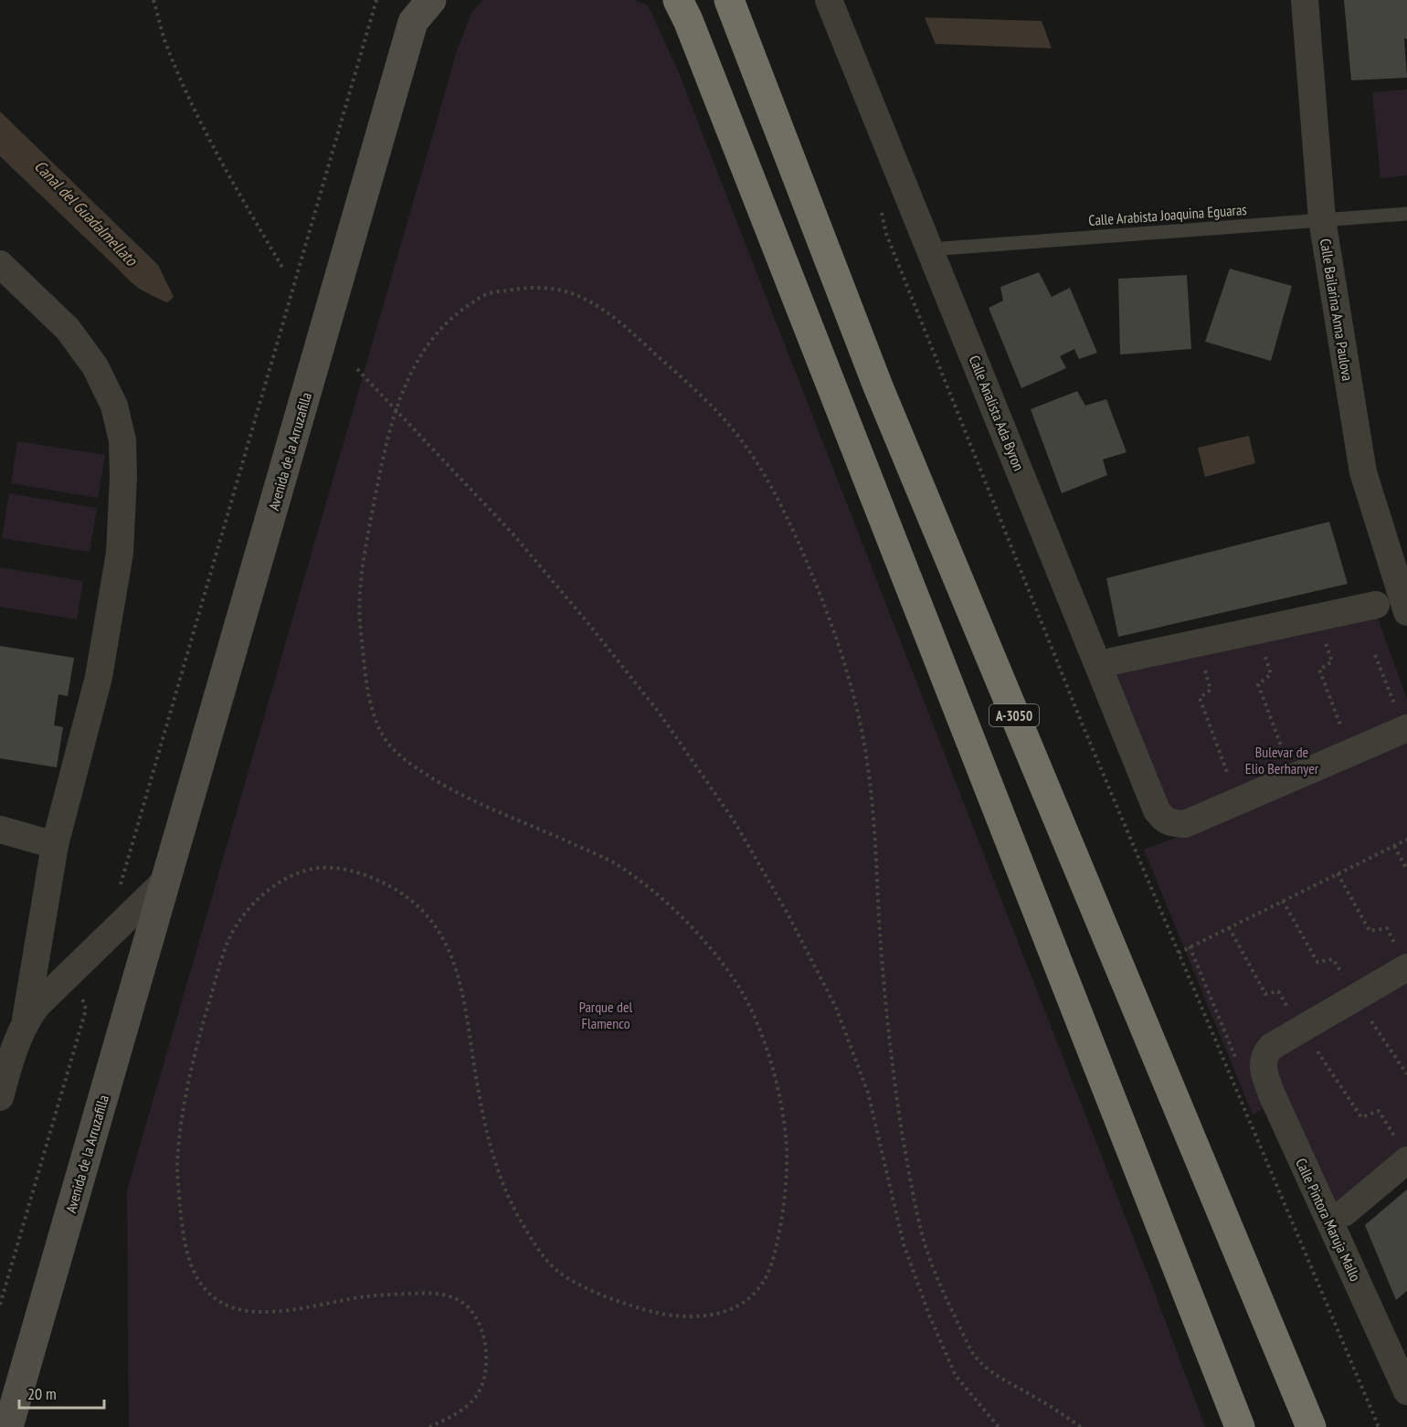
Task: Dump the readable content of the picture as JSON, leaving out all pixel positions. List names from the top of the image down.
{
  "streets": {
    "highway": ["A-3050"],
    "main road": ["Avenida de la Arruzafilla"],
    "street": ["Calle Bailarina Anna Paulova", "Calle Analista Ada Byron", "Calle Pintora Maruja Mallo"],
    "lane": ["Calle Arabista Joaquina Eguaras"]
  },
  "crossings": [
    ["Calle Arabista Joaquina Eguaras", "Calle Bailarina Anna Paulova"],
    ["Calle Arabista Joaquina Eguaras", "Calle Analista Ada Byron"]
  ],
  "water": ["Canal del Guadalmellato"],
  "parks": ["Bulevar de Elio Berhanyer", "Parque del Flamenco"],
  "scale_bar": "20 m"
}
